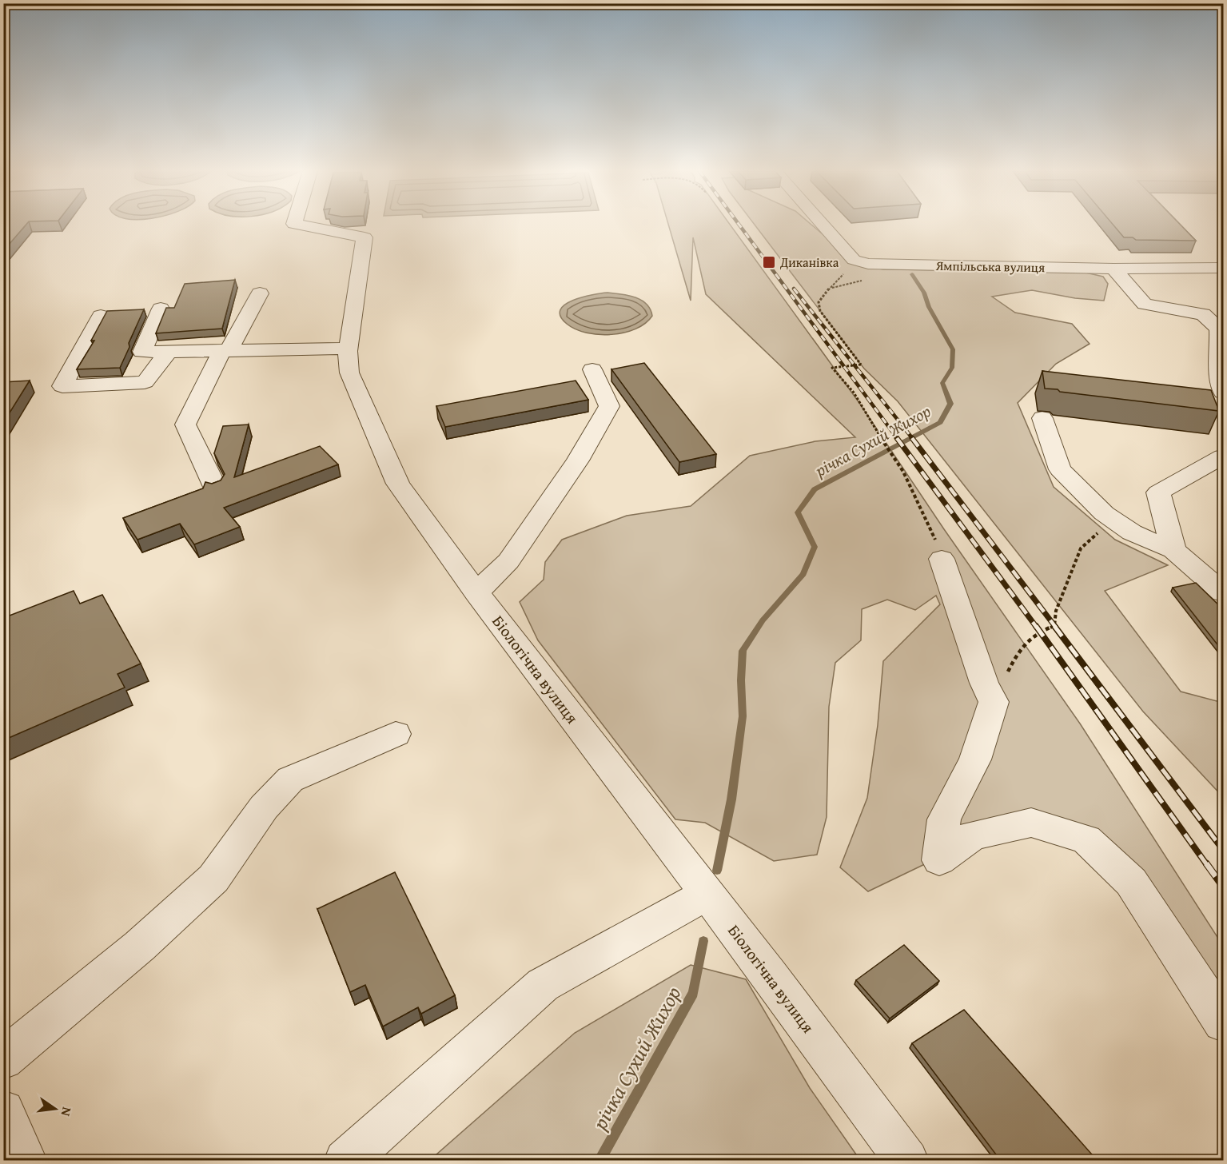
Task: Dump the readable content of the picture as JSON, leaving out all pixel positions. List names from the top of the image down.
{
  "streets": {
    "street": ["Ямпільська вулиця", "Біологічна вулиця"]
  },
  "water": ["річка Сухий Жихор"],
  "places": {
    "transit": ["Диканівка"]
  },
  "north": "right"
}
